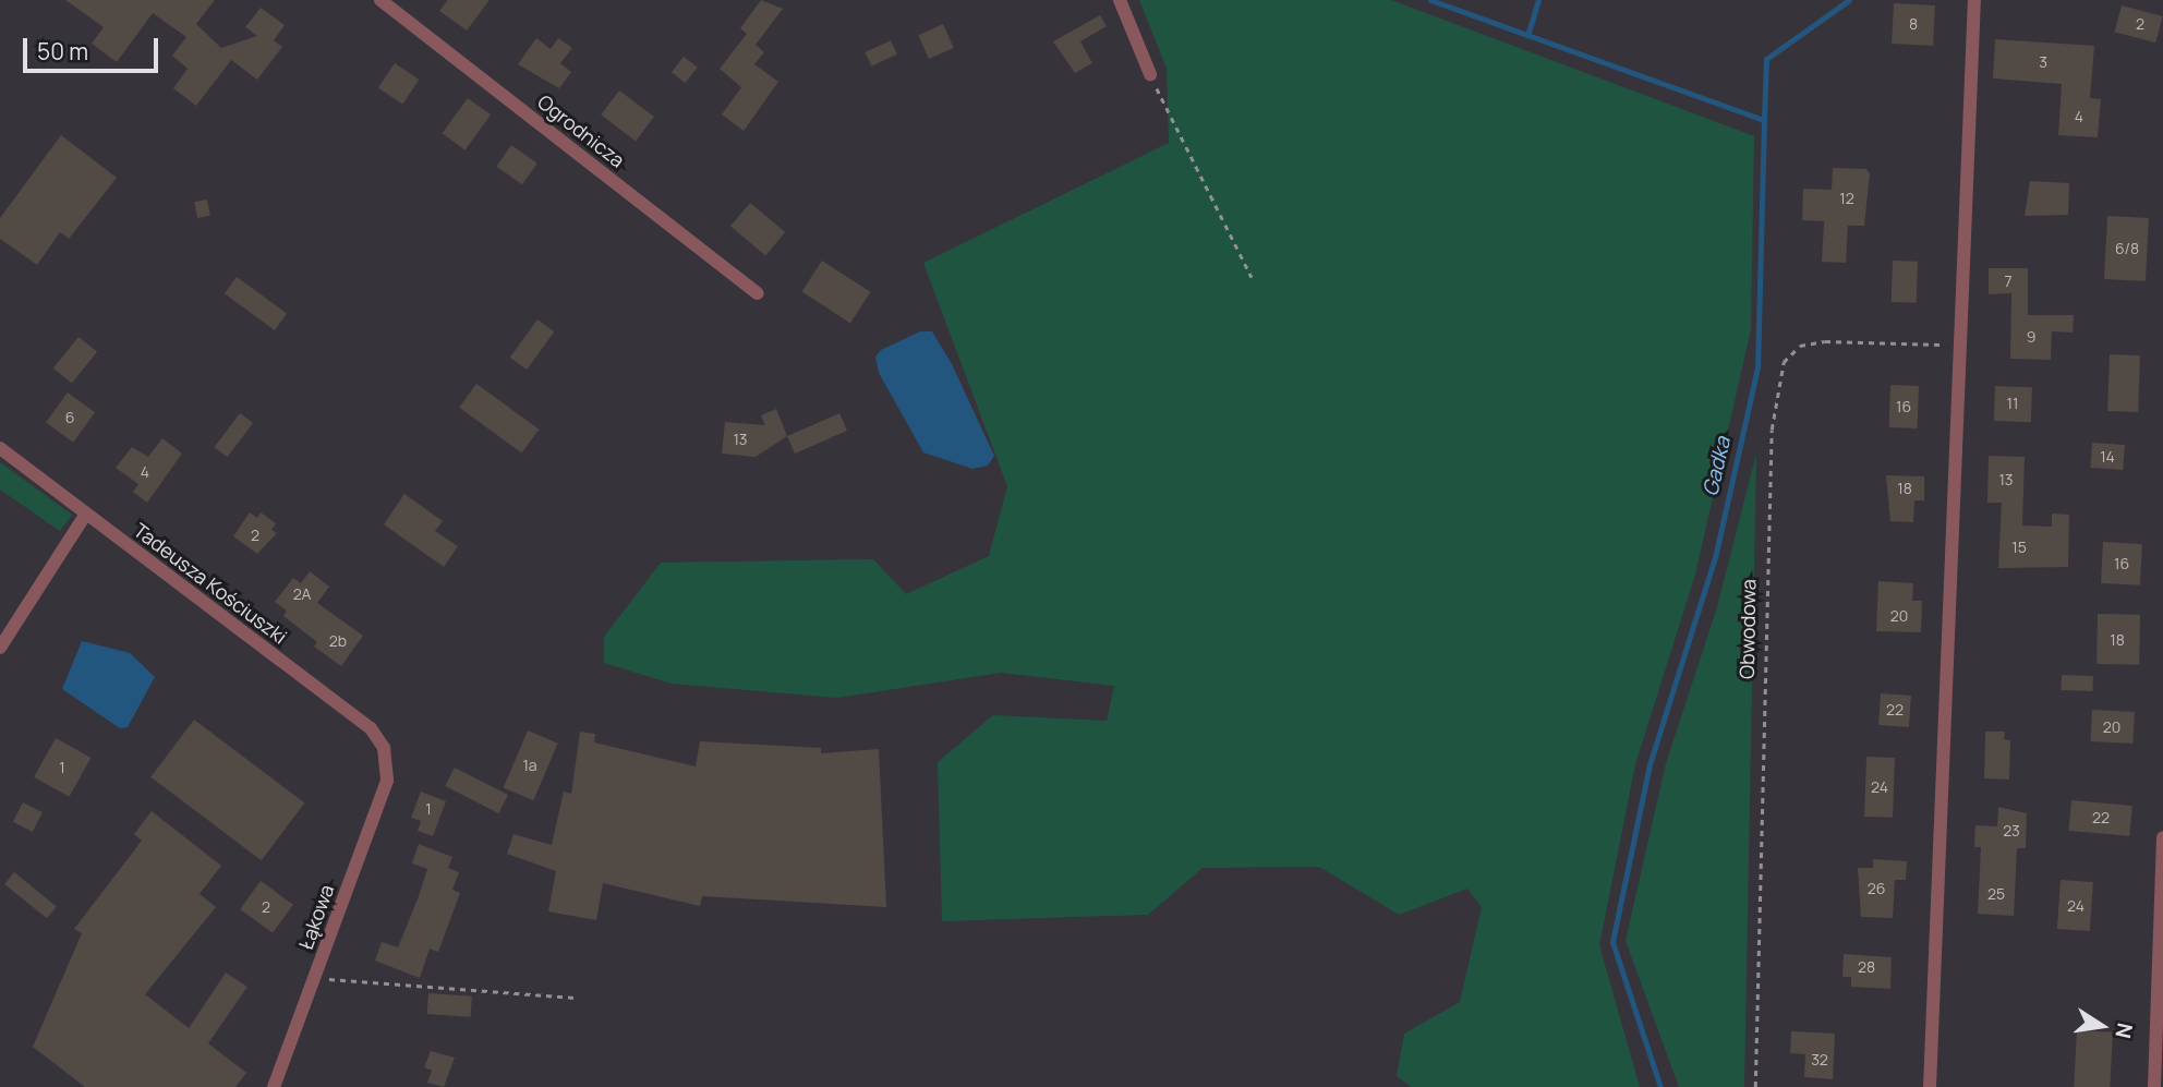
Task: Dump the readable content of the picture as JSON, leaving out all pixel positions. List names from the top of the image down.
{
  "streets": {
    "street": ["Ogrodnicza", "Tadeusza Kościuszki", "Łąkowa"],
    "path": ["Obwodowa"]
  },
  "crossings": [
    ["Tadeusza Kościuszki", "Łąkowa"]
  ],
  "water": ["Gadka"],
  "house_numbers": [
    "8",
    "2",
    "3",
    "4",
    "12",
    "6/8",
    "7",
    "9",
    "11",
    "16",
    "6",
    "13",
    "14",
    "4",
    "13",
    "18",
    "2",
    "15",
    "16",
    "2A",
    "20",
    "18",
    "2b",
    "22",
    "20",
    "1a",
    "1",
    "24",
    "1",
    "22",
    "23",
    "26",
    "25",
    "24",
    "2",
    "28",
    "32"
  ],
  "scale_bar": "50 m",
  "north": "right"
}
